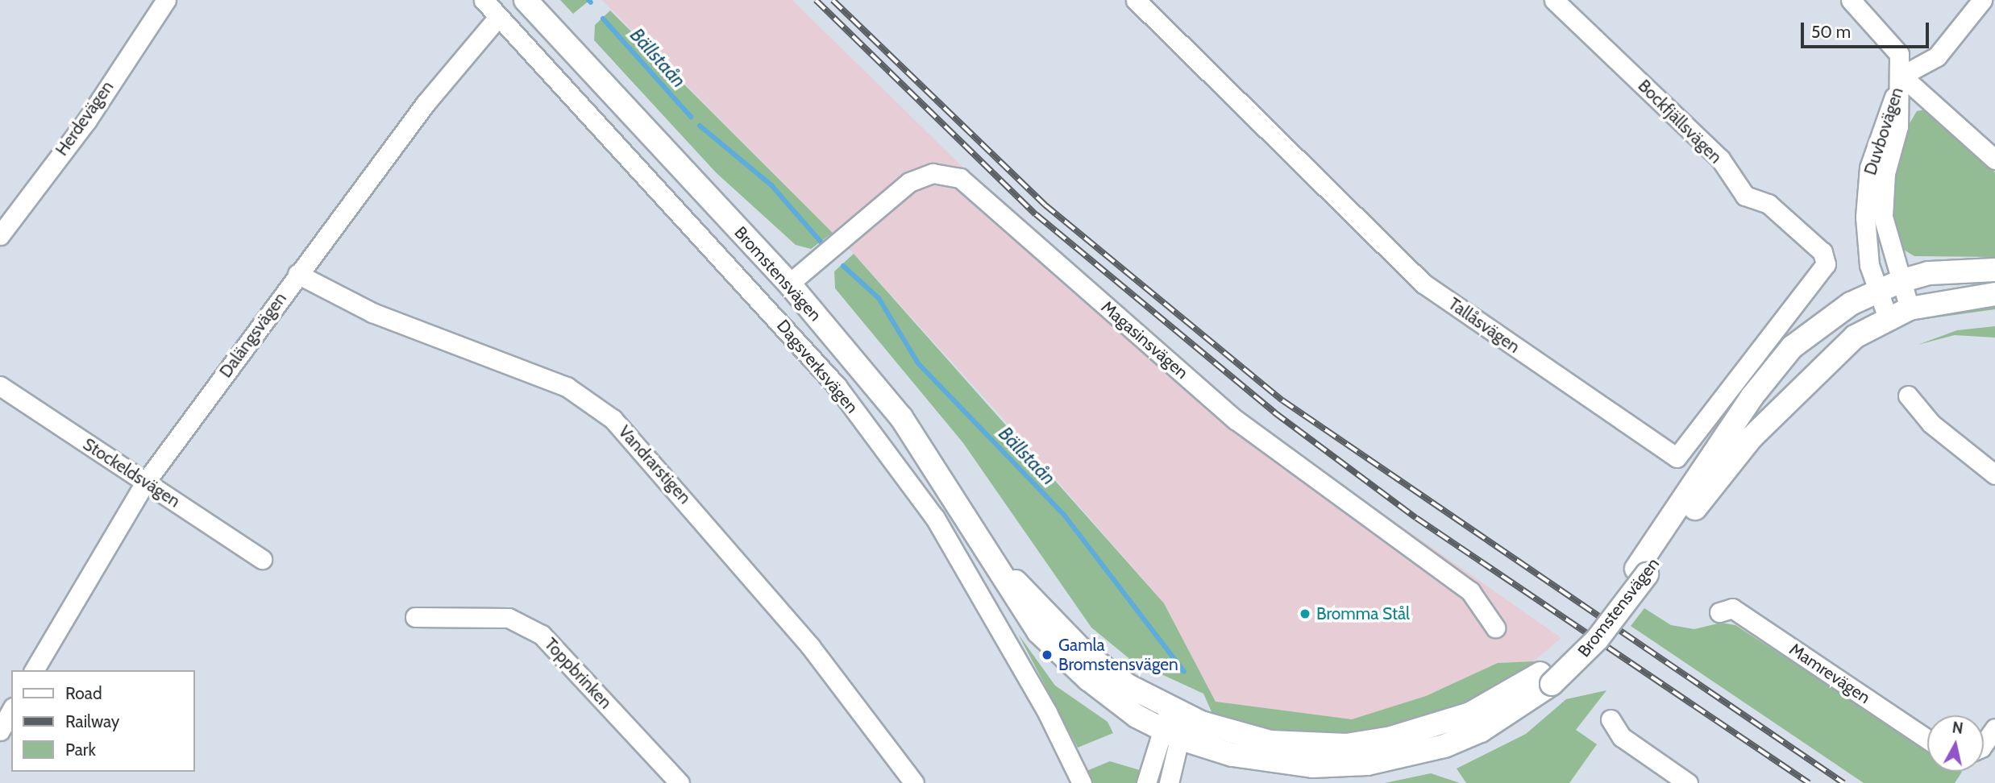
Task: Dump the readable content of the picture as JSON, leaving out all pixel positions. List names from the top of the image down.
{
  "streets": {
    "street": [
      "Herdevägen",
      "Bockfjällsvägen",
      "Duvbovägen",
      "Bromstensvägen",
      "Tallåsvägen",
      "Dalängsvägen",
      "Magasinsvägen",
      "Dagsverksvägen",
      "Vandrarstigen",
      "Stockeldsvägen",
      "Toppbrinken",
      "Mamrevägen"
    ]
  },
  "crossings": [
    ["Bockfjällsvägen", "Tallåsvägen"],
    ["Duvbovägen", "Bromstensvägen"],
    ["Bromstensvägen", "Magasinsvägen"],
    ["Dalängsvägen", "Dagsverksvägen"],
    ["Dalängsvägen", "Vandrarstigen"],
    ["Dalängsvägen", "Stockeldsvägen"]
  ],
  "water": ["Bällstaån"],
  "places": ["Bromma Stål", "Gamla Bromstensvägen"],
  "legend": ["Road", "Railway", "Park"],
  "scale_bar": "50 m",
  "north": "top"
}
